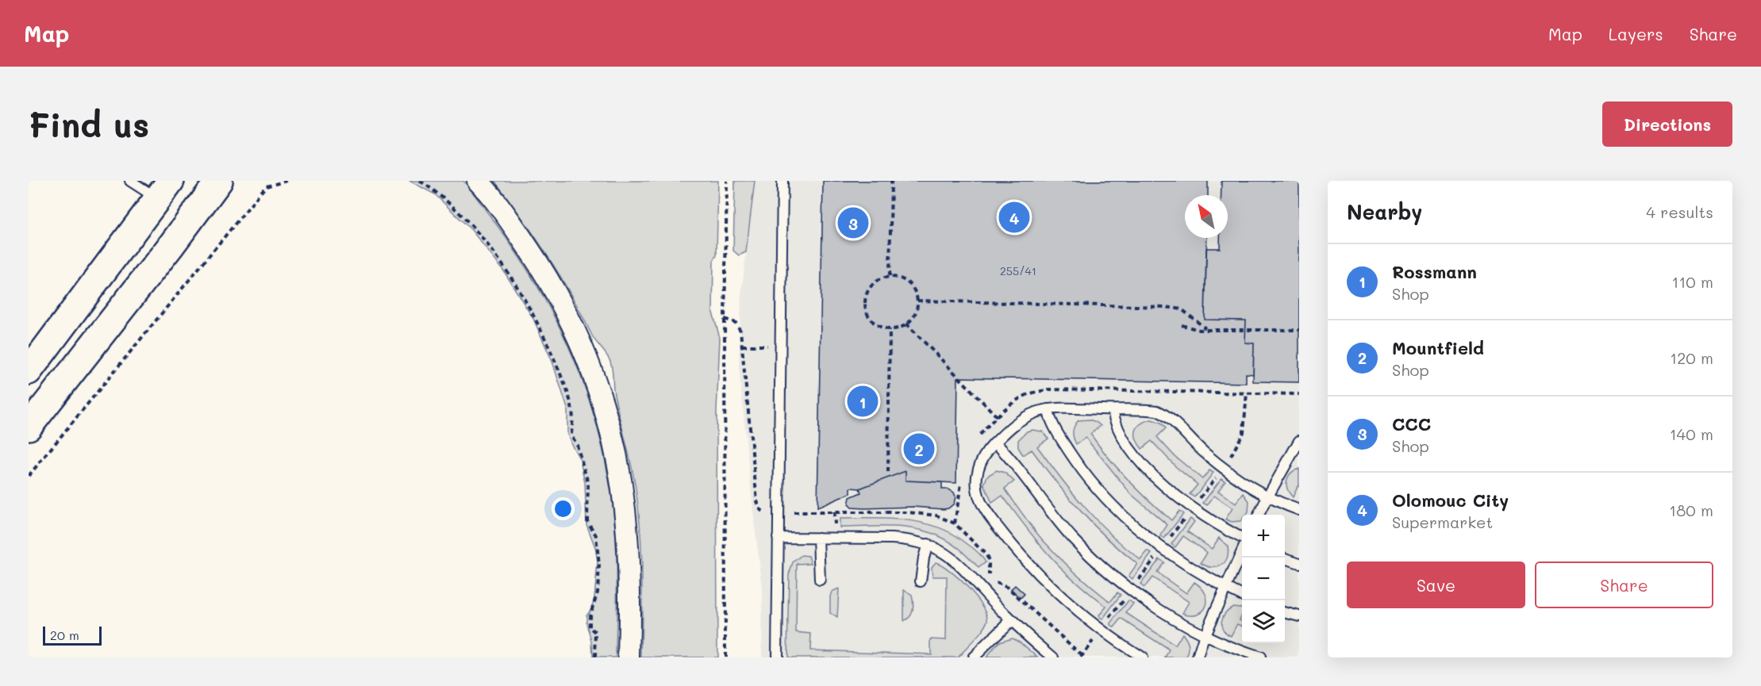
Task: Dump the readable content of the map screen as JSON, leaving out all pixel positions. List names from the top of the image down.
{
  "house_numbers": ["255/41"],
  "scale_bar": "20 m",
  "north": "top left",
  "page": {
    "header": "Map",
    "nav": ["Map", "Layers", "Share"],
    "buttons": [
      "Directions",
      ["Save", "Share"]
    ],
    "title": "Find us",
    "heading": ["Nearby", "4 results"],
    "pins": [
      "4",
      "3",
      "1",
      "2"
    ],
    "list": [
      {
        "mark": "1",
        "name": "Rossmann",
        "note": "Shop",
        "value": "110 m"
      },
      {
        "mark": "2",
        "name": "Mountfield",
        "note": "Shop",
        "value": "120 m"
      },
      {
        "mark": "3",
        "name": "CCC",
        "note": "Shop",
        "value": "140 m"
      },
      {
        "mark": "4",
        "name": "Olomouc City",
        "note": "Supermarket",
        "value": "180 m"
      }
    ],
    "map_buttons": ["+", "−"],
    "scale": "20 m"
  }
}
